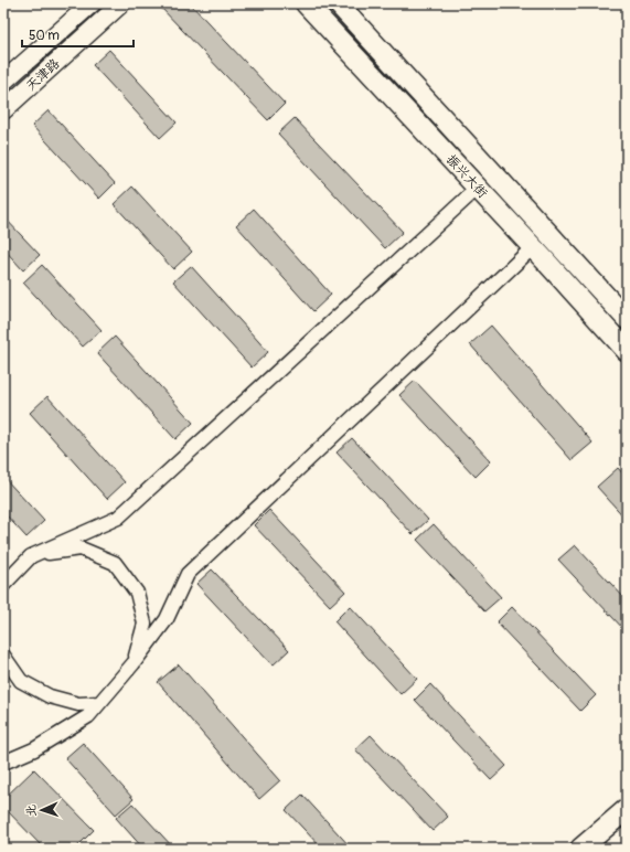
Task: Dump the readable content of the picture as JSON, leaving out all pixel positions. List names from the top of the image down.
{
  "streets": {
    "main road": ["振兴大街"],
    "street": ["天津路"]
  },
  "scale_bar": "50 m",
  "north": "left"
}
